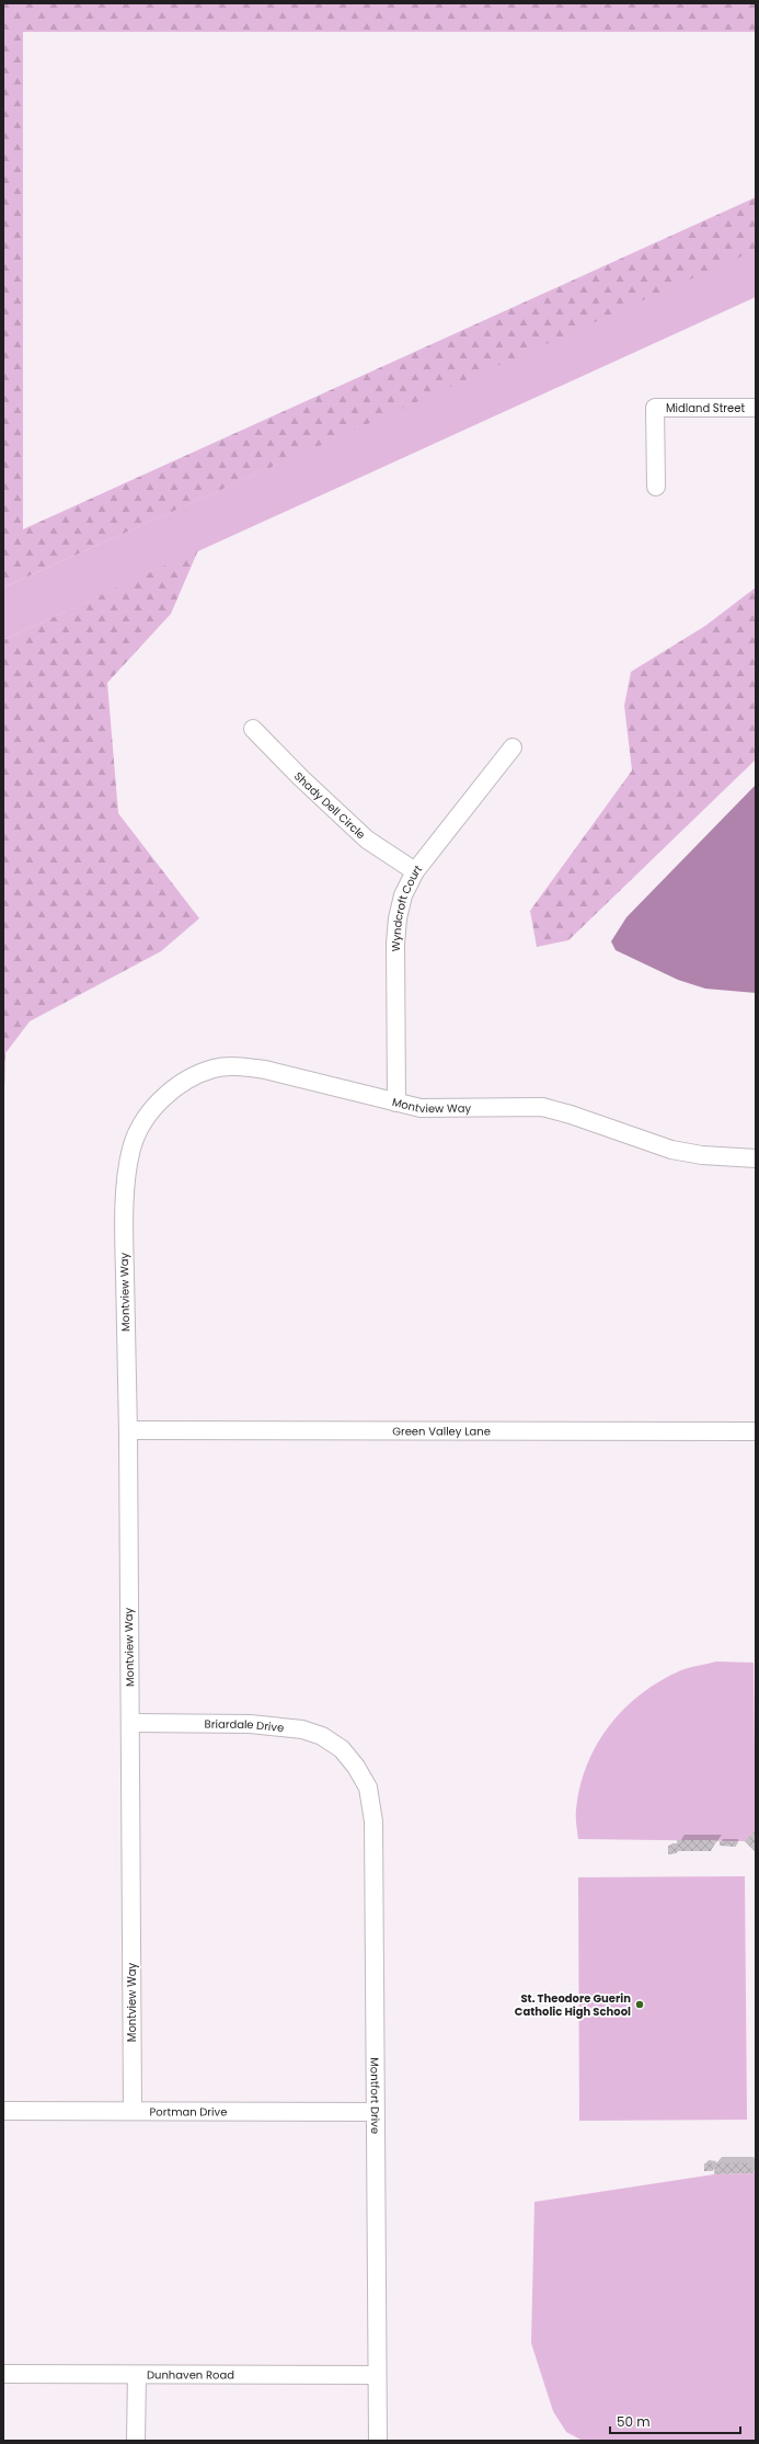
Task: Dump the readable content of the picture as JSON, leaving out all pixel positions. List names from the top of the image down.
{
  "streets": {
    "street": [
      "Midland Street",
      "Shady Dell Circle",
      "Wyndcroft Court",
      "Montview Way",
      "Green Valley Lane",
      "Briardale Drive",
      "Montfort Drive",
      "Portman Drive",
      "Dunhaven Road"
    ]
  },
  "crossings": [
    ["Shady Dell Circle", "Wyndcroft Court"],
    ["Wyndcroft Court", "Montview Way"],
    ["Montview Way", "Green Valley Lane"],
    ["Montview Way", "Briardale Drive"],
    ["Montview Way", "Portman Drive"],
    ["Briardale Drive", "Montfort Drive"],
    ["Montfort Drive", "Portman Drive"],
    ["Montfort Drive", "Dunhaven Road"]
  ],
  "places": ["St. Theodore Guerin Catholic High School"],
  "scale_bar": "50 m"
}
